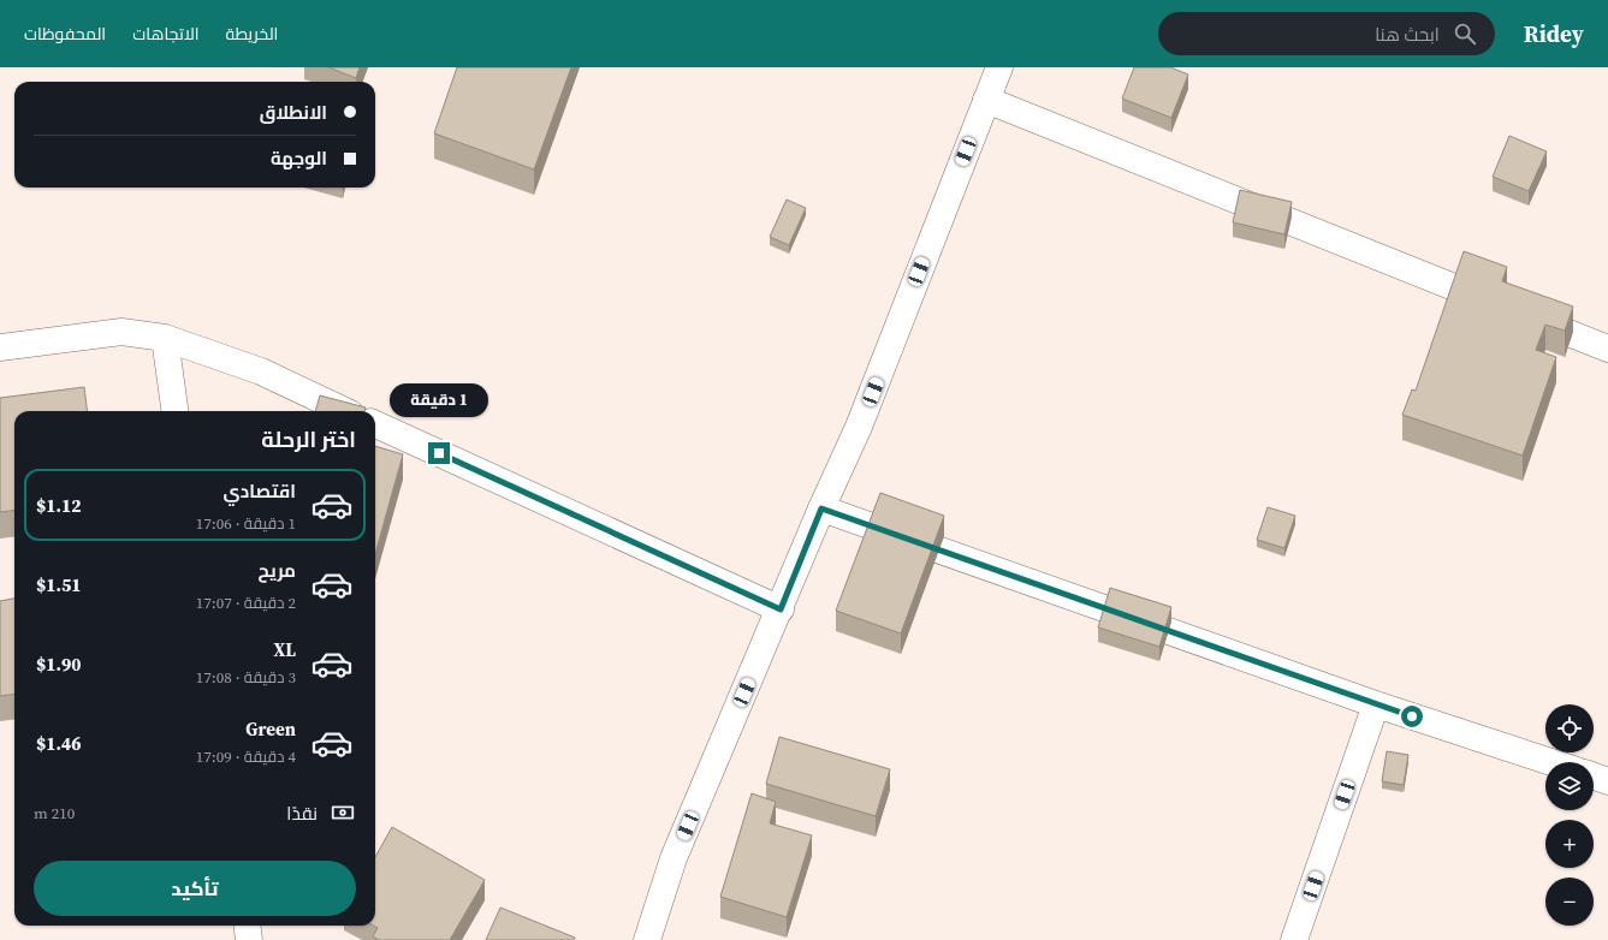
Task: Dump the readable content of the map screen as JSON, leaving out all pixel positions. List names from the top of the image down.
{
  "page": {
    "header": "Ridey",
    "search": "ابحث هنا",
    "nav": ["الخريطة", "الاتجاهات", "المحفوظات"],
    "banner": ["الانطلاق", "الوجهة"],
    "bubble": "1 دقيقة",
    "heading": "اختر الرحلة",
    "list": [
      {
        "name": "اقتصادي",
        "note": "1 دقيقة · 17:06",
        "value": "$1.12"
      },
      {
        "name": "مريح",
        "note": "2 دقيقة · 17:07",
        "value": "$1.51"
      },
      {
        "name": "XL",
        "note": "3 دقيقة · 17:08",
        "value": "$1.90"
      },
      {
        "name": "Green",
        "note": "4 دقيقة · 17:09",
        "value": "$1.46"
      }
    ],
    "map_buttons": ["+", "−"],
    "pay": ["نقدًا", "210 m"],
    "buttons": "تأكيد"
  }
}
